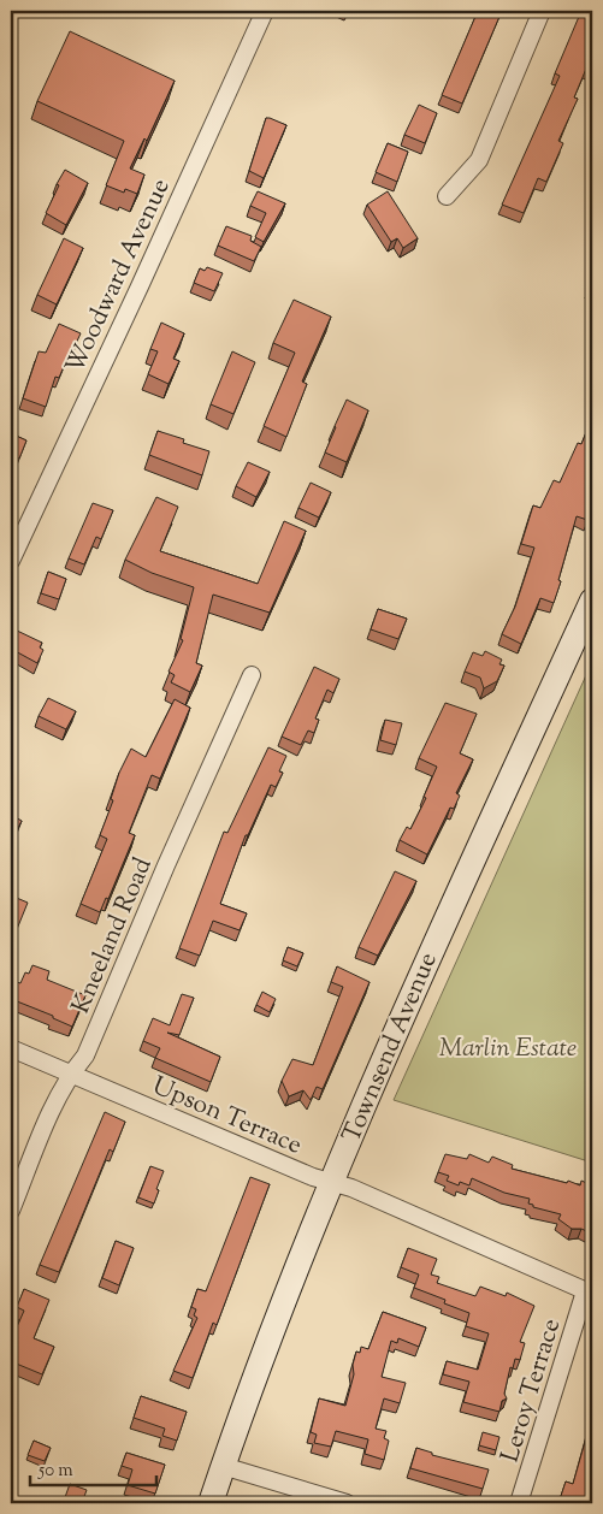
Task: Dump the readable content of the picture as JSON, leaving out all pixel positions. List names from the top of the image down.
{
  "streets": {
    "main road": ["Townsend Avenue"],
    "street": [
      "Woodward Avenue",
      "Kneeland Road",
      "Upson Terrace",
      "Leroy Terrace"
    ]
  },
  "crossings": [
    ["Kneeland Road", "Upson Terrace"],
    ["Townsend Avenue", "Upson Terrace"],
    ["Upson Terrace", "Leroy Terrace"]
  ],
  "parks": ["Marlin Estate"],
  "scale_bar": "50 m"
}
